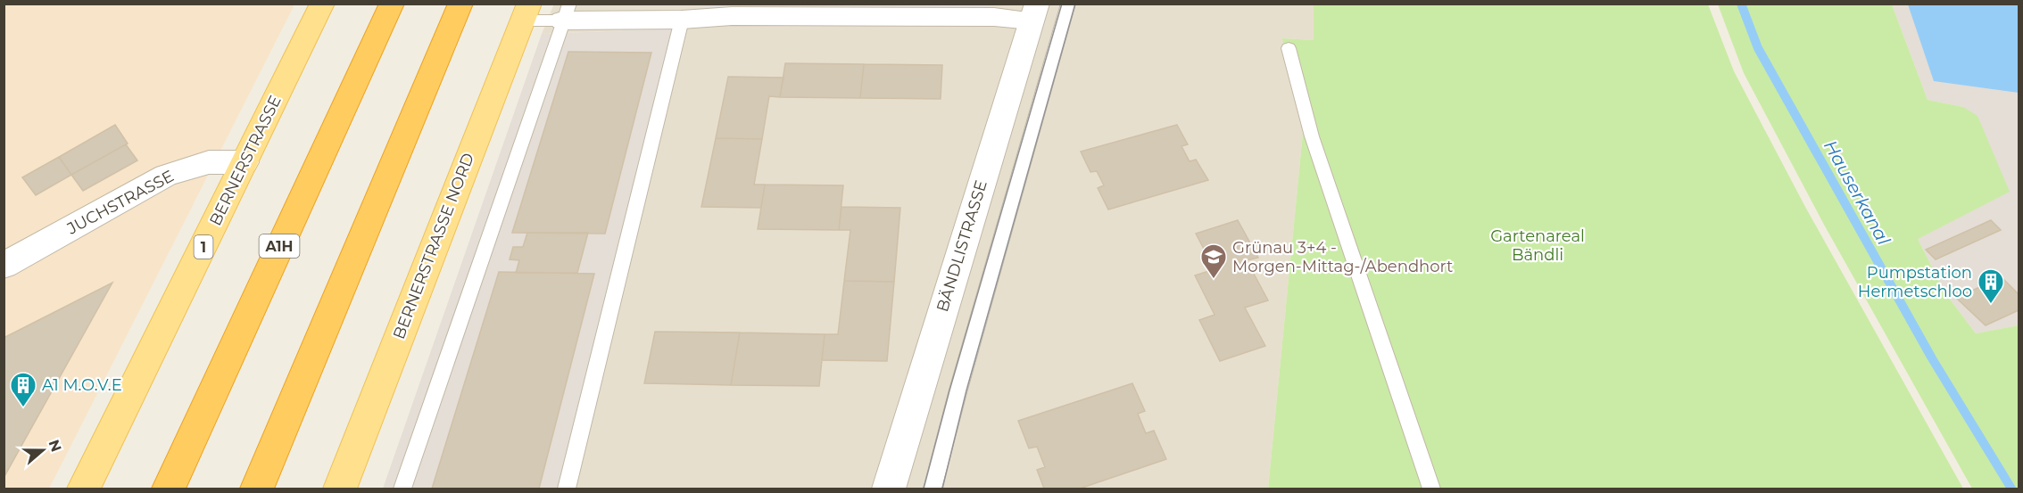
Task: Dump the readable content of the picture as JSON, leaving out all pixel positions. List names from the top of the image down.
{
  "streets": {
    "highway": ["A1H"],
    "main road": ["BERNERSTRASSE", "BERNERSTRASSE NORD", "1"],
    "street": ["JUCHSTRASSE", "BÄNDLISTRASSE"]
  },
  "crossings": [
    ["BERNERSTRASSE", "JUCHSTRASSE"]
  ],
  "water": ["Hauserkanal"],
  "parks": ["Gartenareal Bändli"],
  "places": {
    "school or university": ["Grünau 3+4 - Morgen-Mittag-/Abendhort"],
    "building": ["Pumpstation Hermetschloo", "A1 M.O.V.E"]
  },
  "north": "right"
}
